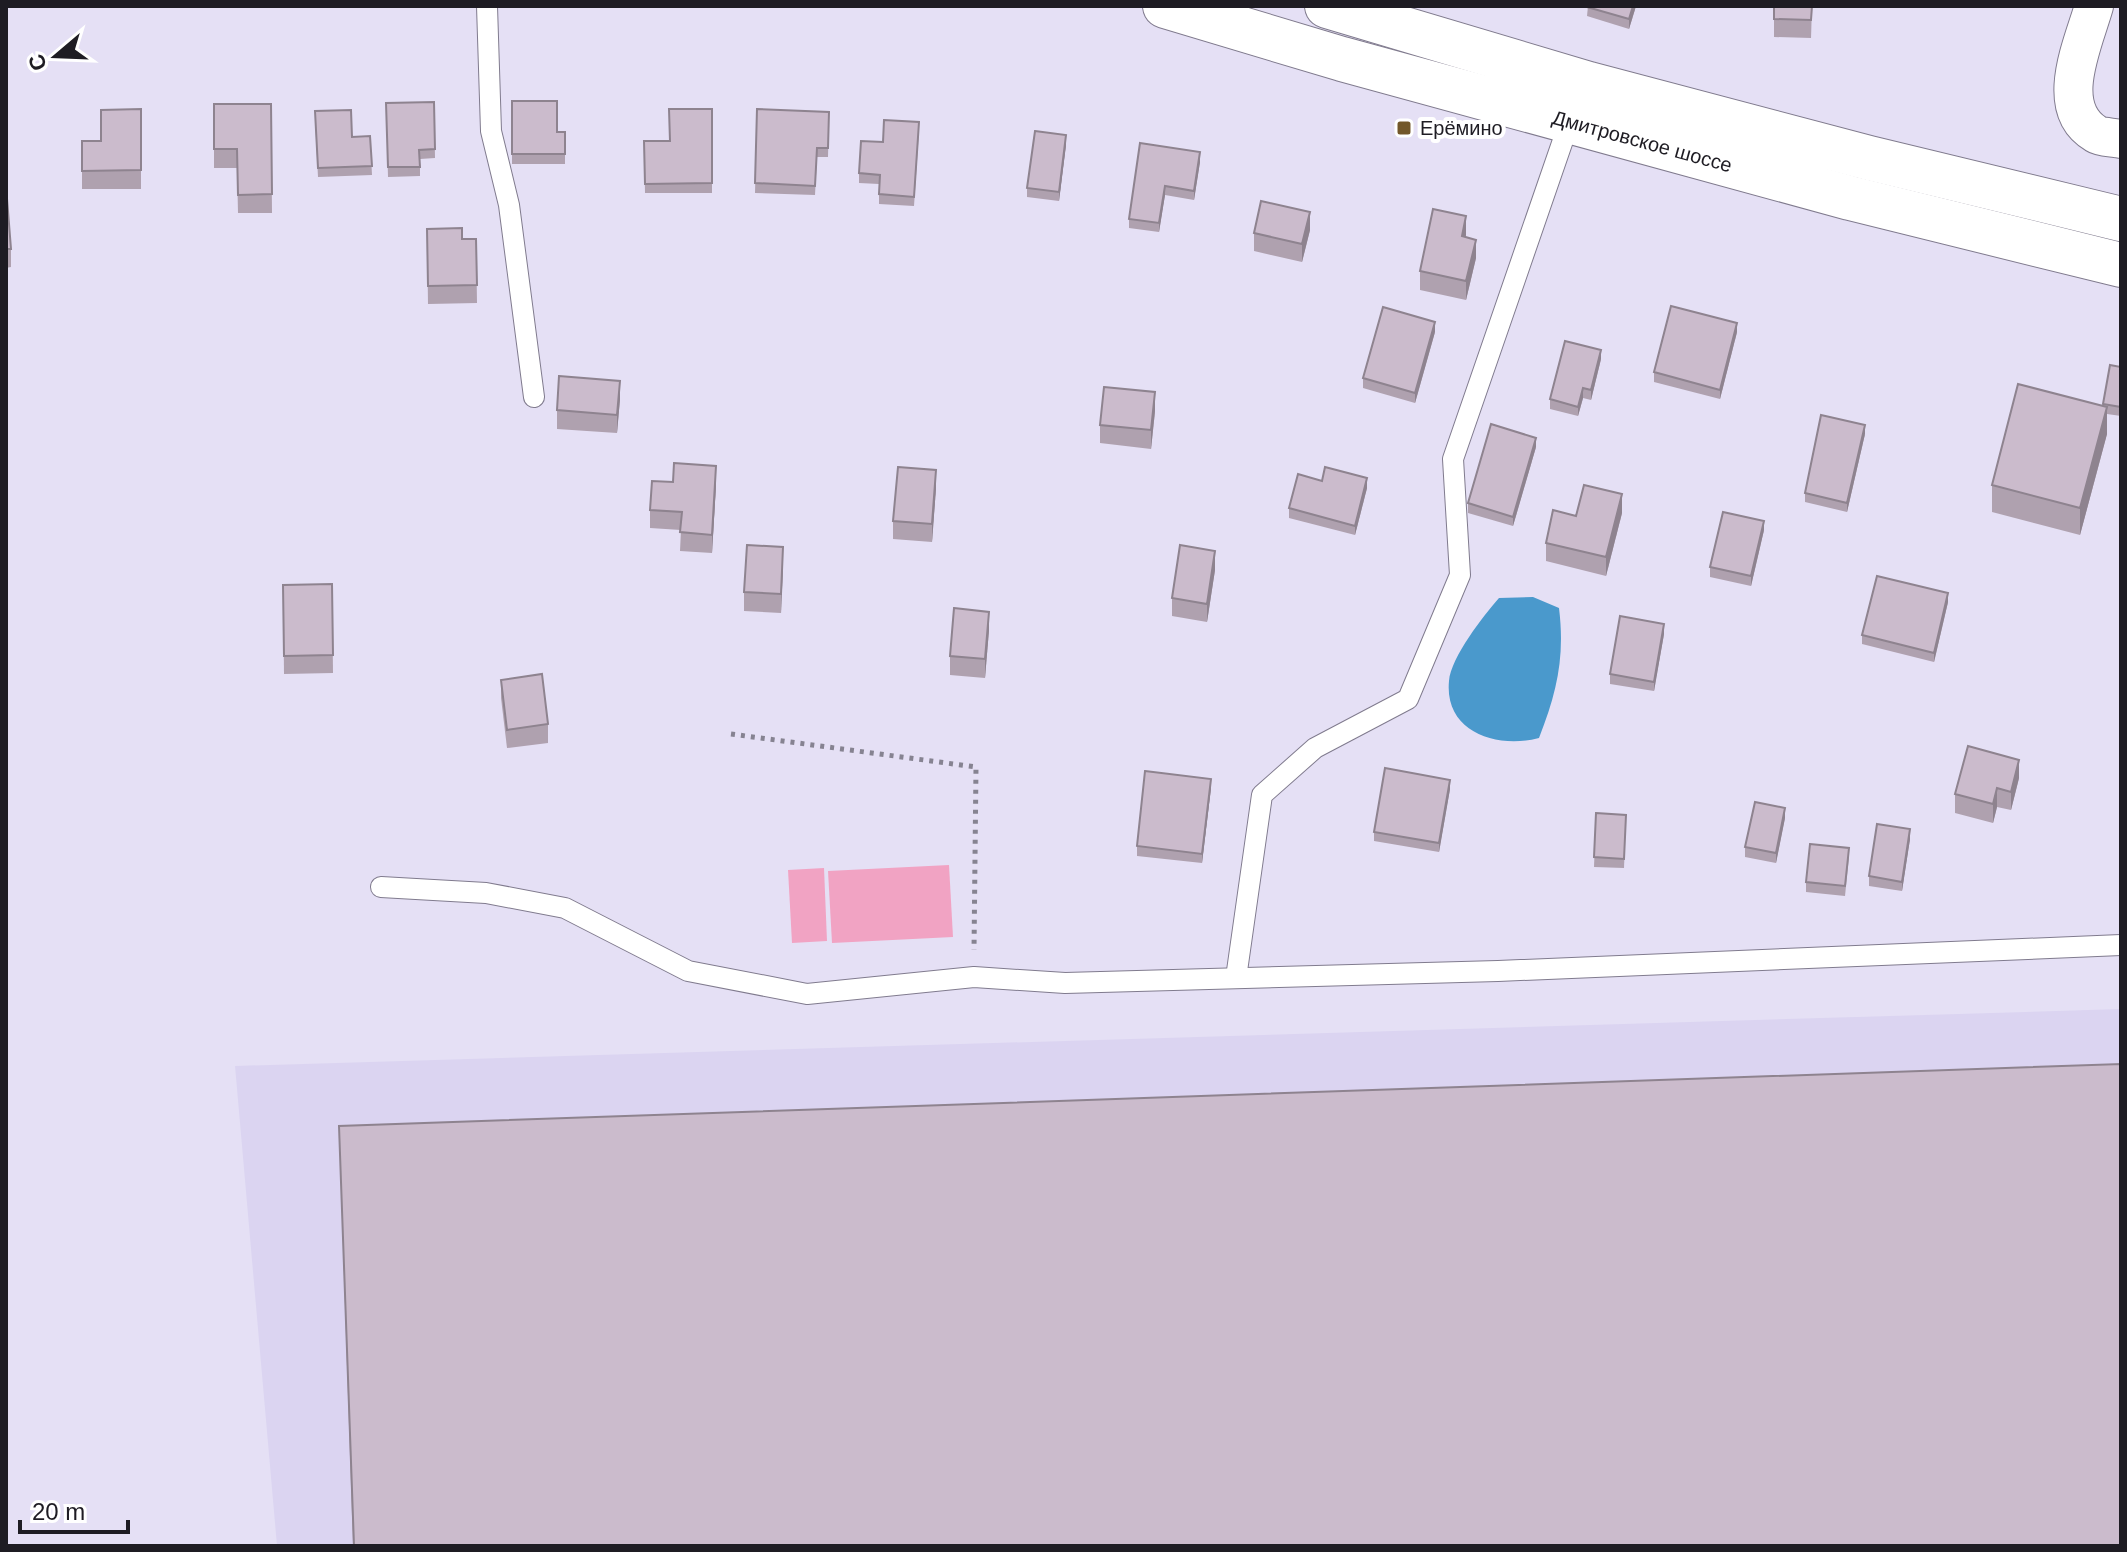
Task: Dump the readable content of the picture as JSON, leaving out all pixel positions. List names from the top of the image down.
{
  "streets": {
    "highway": ["Дмитровское шоссе"]
  },
  "places": {
    "transit": ["Ерёмино"]
  },
  "scale_bar": "20 m",
  "north": "left"
}
